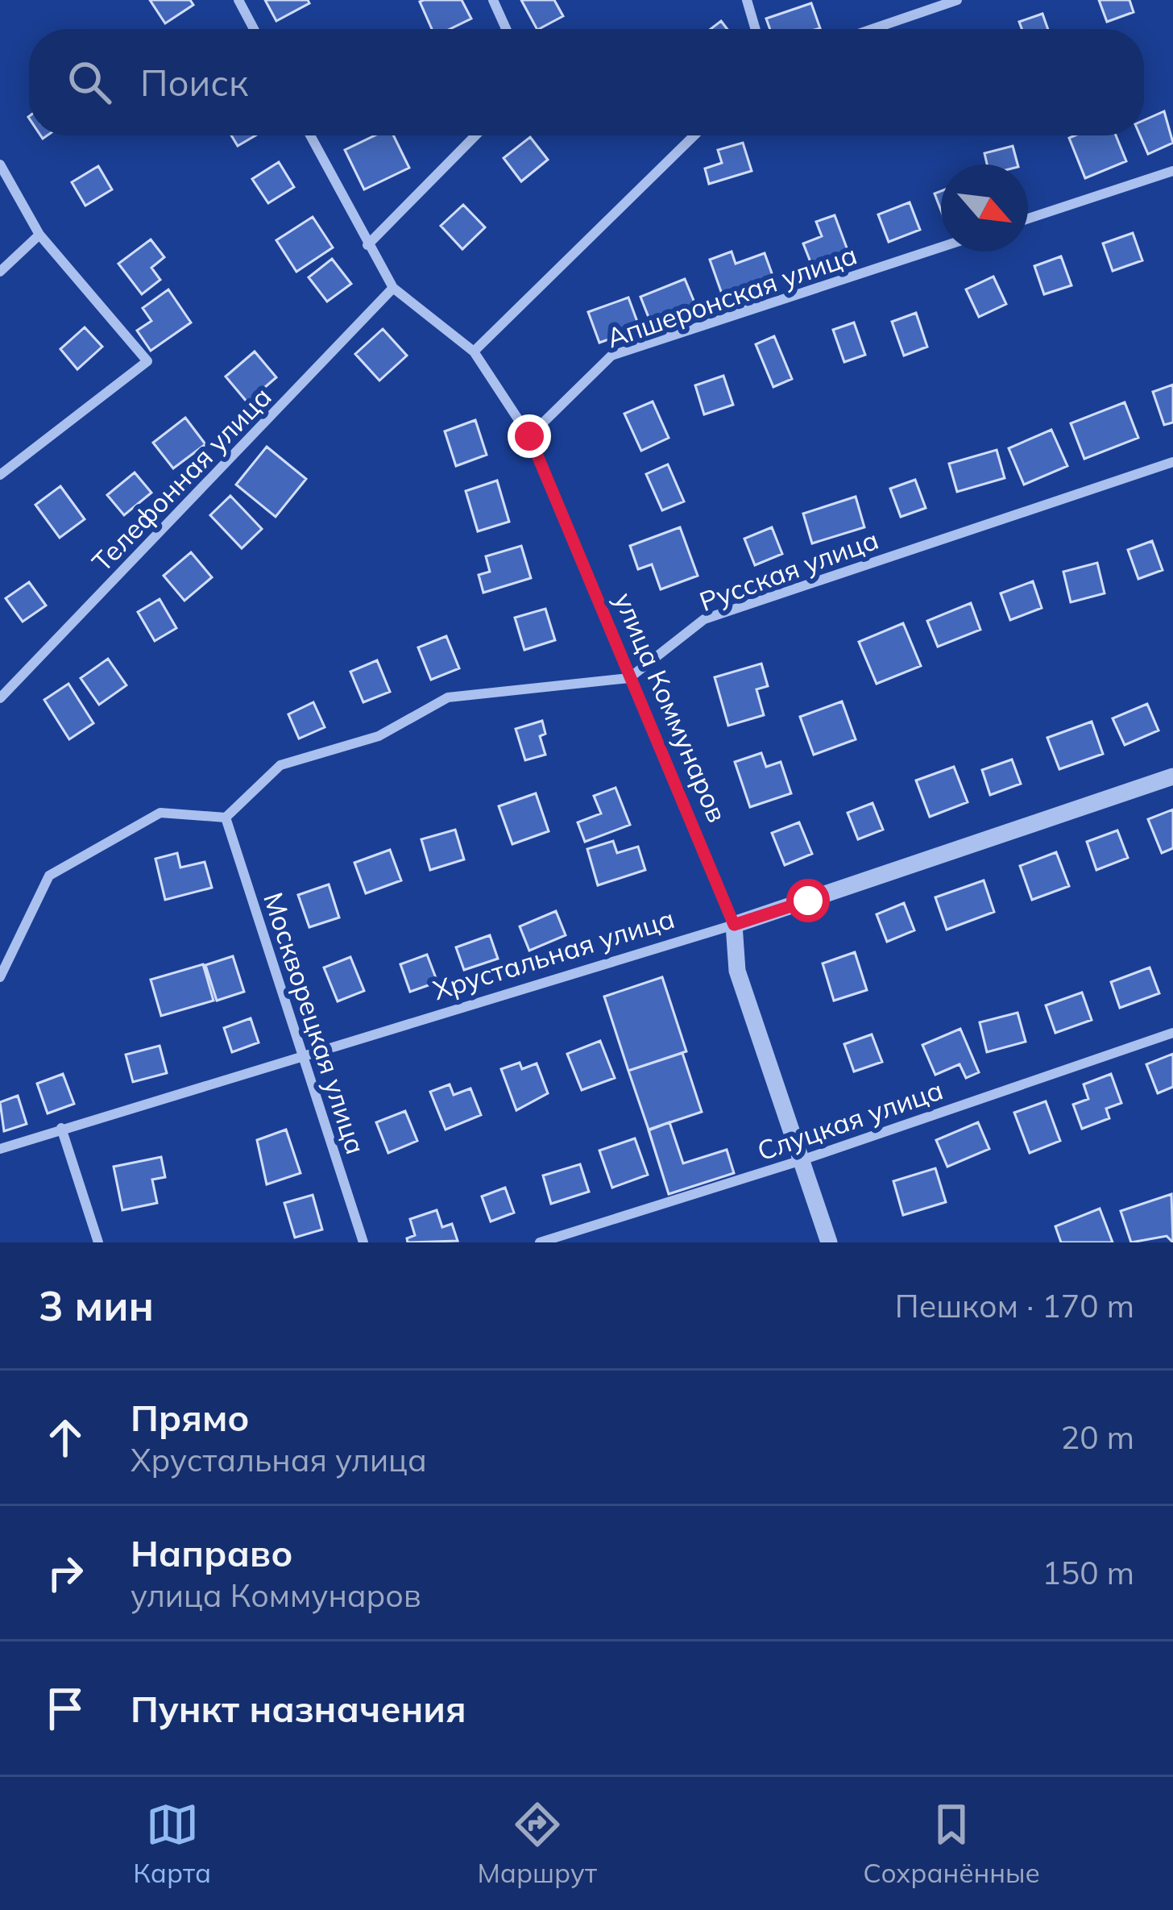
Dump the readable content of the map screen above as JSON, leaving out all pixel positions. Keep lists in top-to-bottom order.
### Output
{
  "streets": {
    "street": [
      "Апшеронская улица",
      "Телефонная улица",
      "Русская улица",
      "улица Коммунаров",
      "Хрустальная улица",
      "Москворецкая улица",
      "Слуцкая улица"
    ]
  },
  "crossings": [
    ["Апшеронская улица", "улица Коммунаров"],
    ["Телефонная улица", "улица Коммунаров"],
    ["Русская улица", "улица Коммунаров"],
    ["улица Коммунаров", "Хрустальная улица"],
    ["улица Коммунаров", "Слуцкая улица"],
    ["Хрустальная улица", "Москворецкая улица"]
  ],
  "north": "bottom right",
  "page": {
    "search": "Поиск",
    "heading": ["3 мин", "Пешком · 170 m"],
    "list": [
      ["Прямо", "Хрустальная улица", "20 m"],
      ["Направо", "улица Коммунаров", "150 m"],
      "Пункт назначения"
    ],
    "nav": ["Карта", "Маршрут", "Сохранённые"]
  }
}
